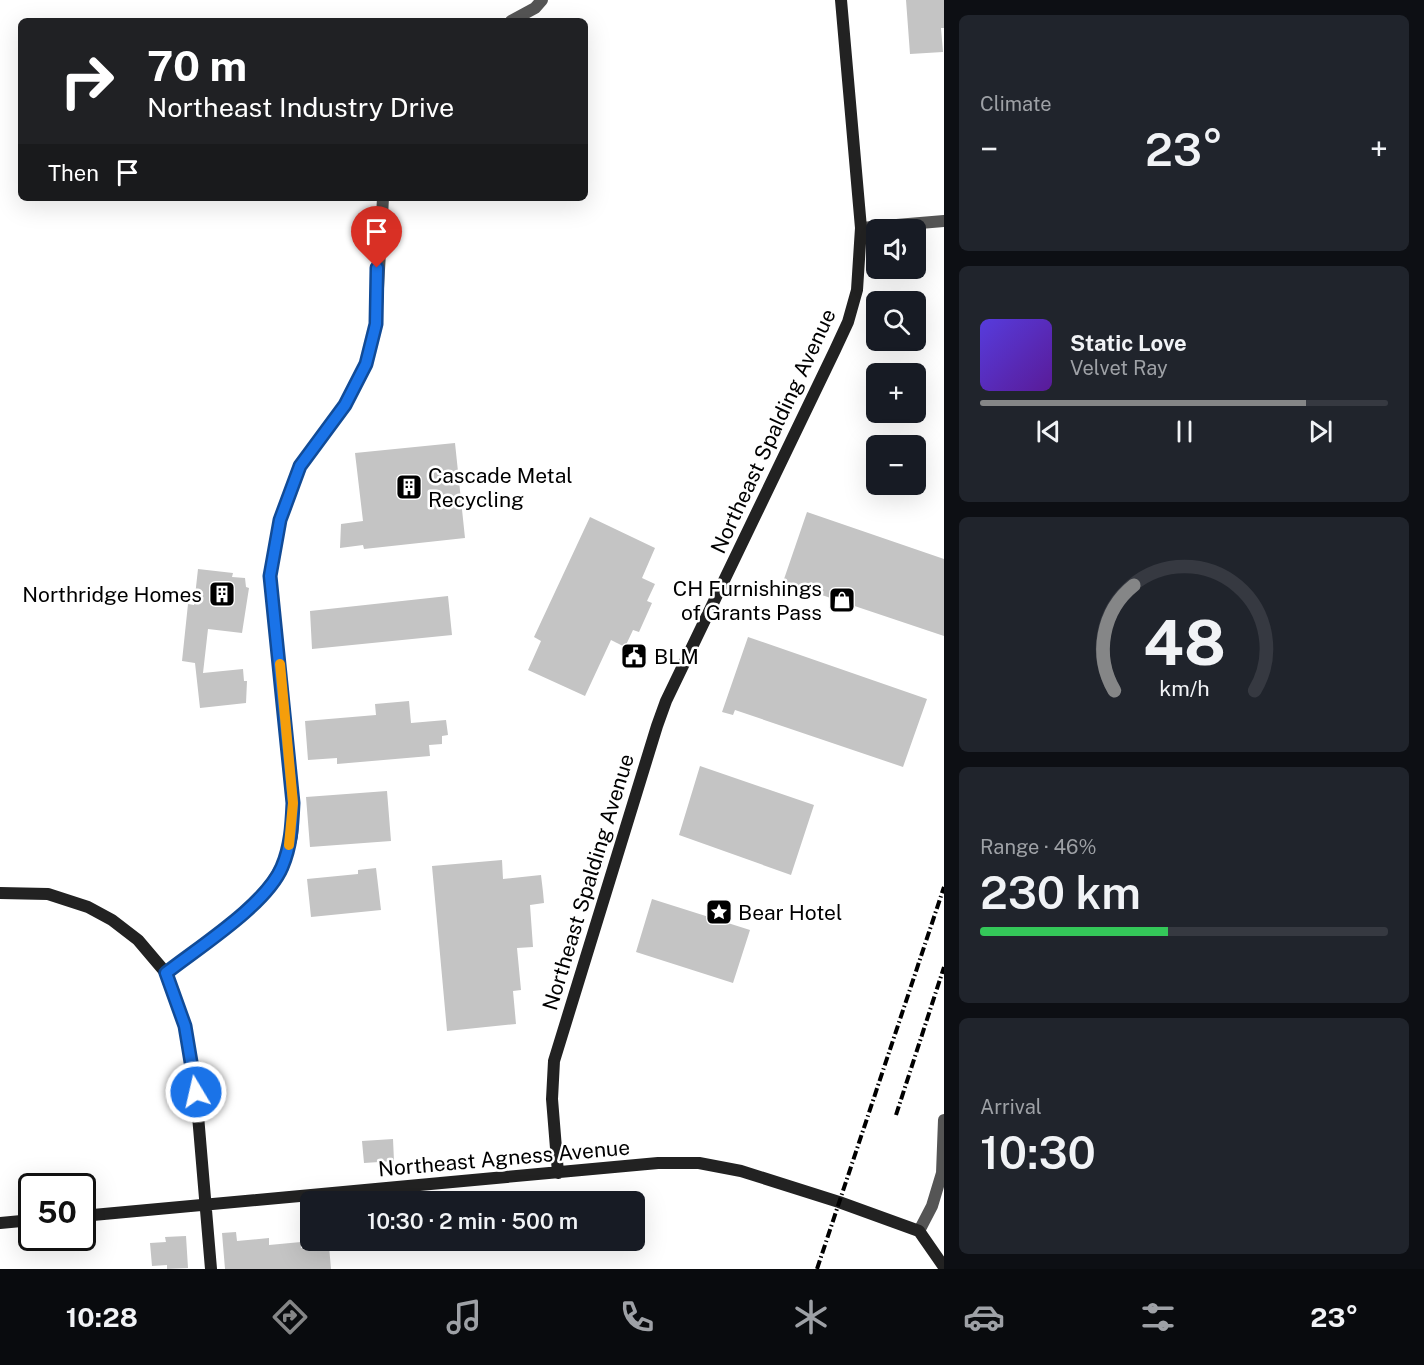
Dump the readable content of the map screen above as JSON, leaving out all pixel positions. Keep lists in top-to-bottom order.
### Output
{
  "streets": {
    "street": ["Northeast Spalding Avenue", "Northeast Agness Avenue"]
  },
  "crossings": [
    ["Northeast Spalding Avenue", "Northeast Agness Avenue"]
  ],
  "places": {
    "building": ["Cascade Metal Recycling", "Northridge Homes"],
    "shop": ["CH Furnishings of Grants Pass"],
    "public building": ["BLM"],
    "place": ["Bear Hotel"]
  },
  "page": {
    "tile": [
      "Climate",
      ["Range · 46%", "230 km"],
      ["Arrival", "10:30"]
    ],
    "turn": ["70 m", "Northeast Industry Drive"],
    "heat": ["−", "23°", "+"],
    "then": "Then",
    "map_buttons": ["+", "−"],
    "song": ["Static Love", "Velvet Ray"],
    "limit": "50",
    "trip": "10:30 · 2 min · 500 m",
    "tabs": ["10:28", "23°"],
    "gauge": ["48", "km/h"]
  }
}
